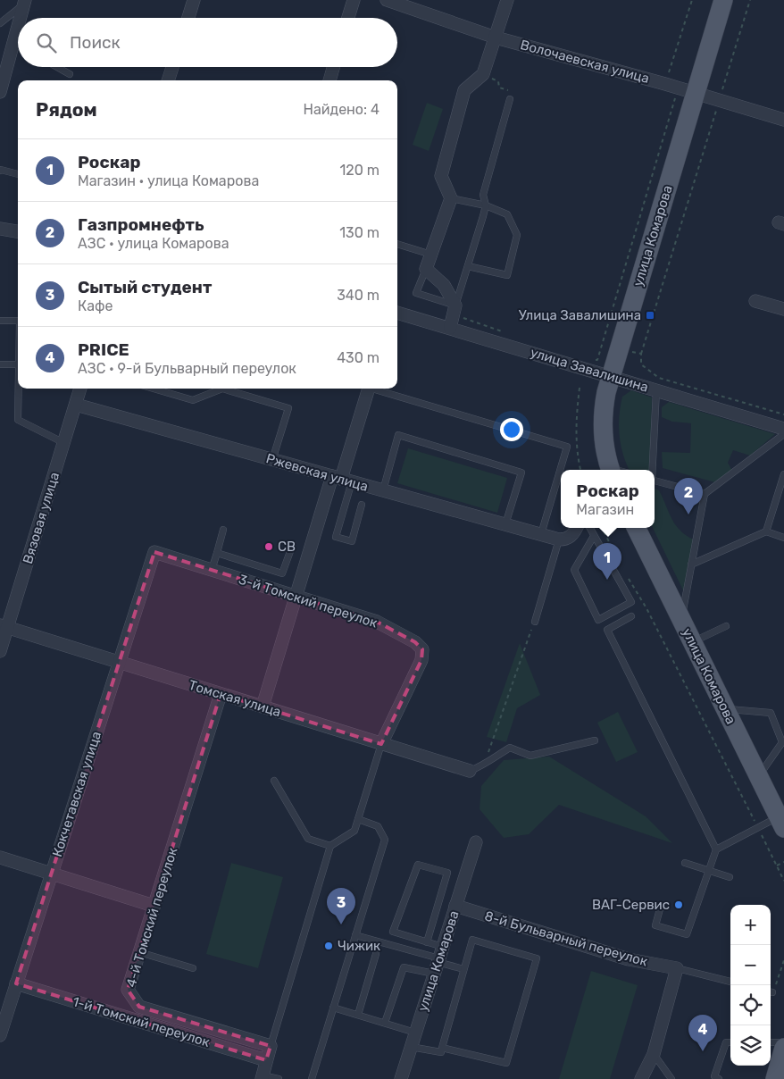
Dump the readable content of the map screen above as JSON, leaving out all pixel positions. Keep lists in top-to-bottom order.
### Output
{
  "streets": {
    "main road": ["улица Комарова"],
    "street": [
      "Волочаевская улица",
      "улица Завалишина",
      "Ржевская улица",
      "Вязовая улица",
      "3-й Томский переулок",
      "Томская улица",
      "Кокчетавская улица",
      "4-й Томский переулок",
      "8-й Бульварный переулок",
      "1-й Томский переулок"
    ]
  },
  "crossings": [
    ["Волочаевская улица", "улица Комарова"],
    ["улица Комарова", "улица Завалишина"],
    ["улица Комарова", "8-й Бульварный переулок"],
    ["Ржевская улица", "Вязовая улица"],
    ["Вязовая улица", "Томская улица"],
    ["3-й Томский переулок", "Томская улица"],
    ["3-й Томский переулок", "Кокчетавская улица"],
    ["Томская улица", "Кокчетавская улица"],
    ["Томская улица", "4-й Томский переулок"],
    ["Кокчетавская улица", "1-й Томский переулок"]
  ],
  "places": {
    "transit": ["Улица Завалишина"],
    "other": ["СВ", "ВАГ-Сервис", "Чижик"]
  },
  "page": {
    "search": "Поиск",
    "heading": ["Рядом", "Найдено: 4"],
    "list": [
      {
        "mark": "1",
        "name": "Роскар",
        "note": "Магазин · улица Комарова",
        "value": "120 m"
      },
      {
        "mark": "2",
        "name": "Газпромнефть",
        "note": "АЗС · улица Комарова",
        "value": "130 m"
      },
      {
        "mark": "3",
        "name": "Сытый студент",
        "note": "Кафе",
        "value": "340 m"
      },
      {
        "mark": "4",
        "name": "PRICE",
        "note": "АЗС · 9-й Бульварный переулок",
        "value": "430 m"
      }
    ],
    "popup": ["Роскар", "Магазин"],
    "pins": [
      "2",
      "1",
      "3",
      "4"
    ],
    "map_buttons": ["+", "−"]
  }
}
